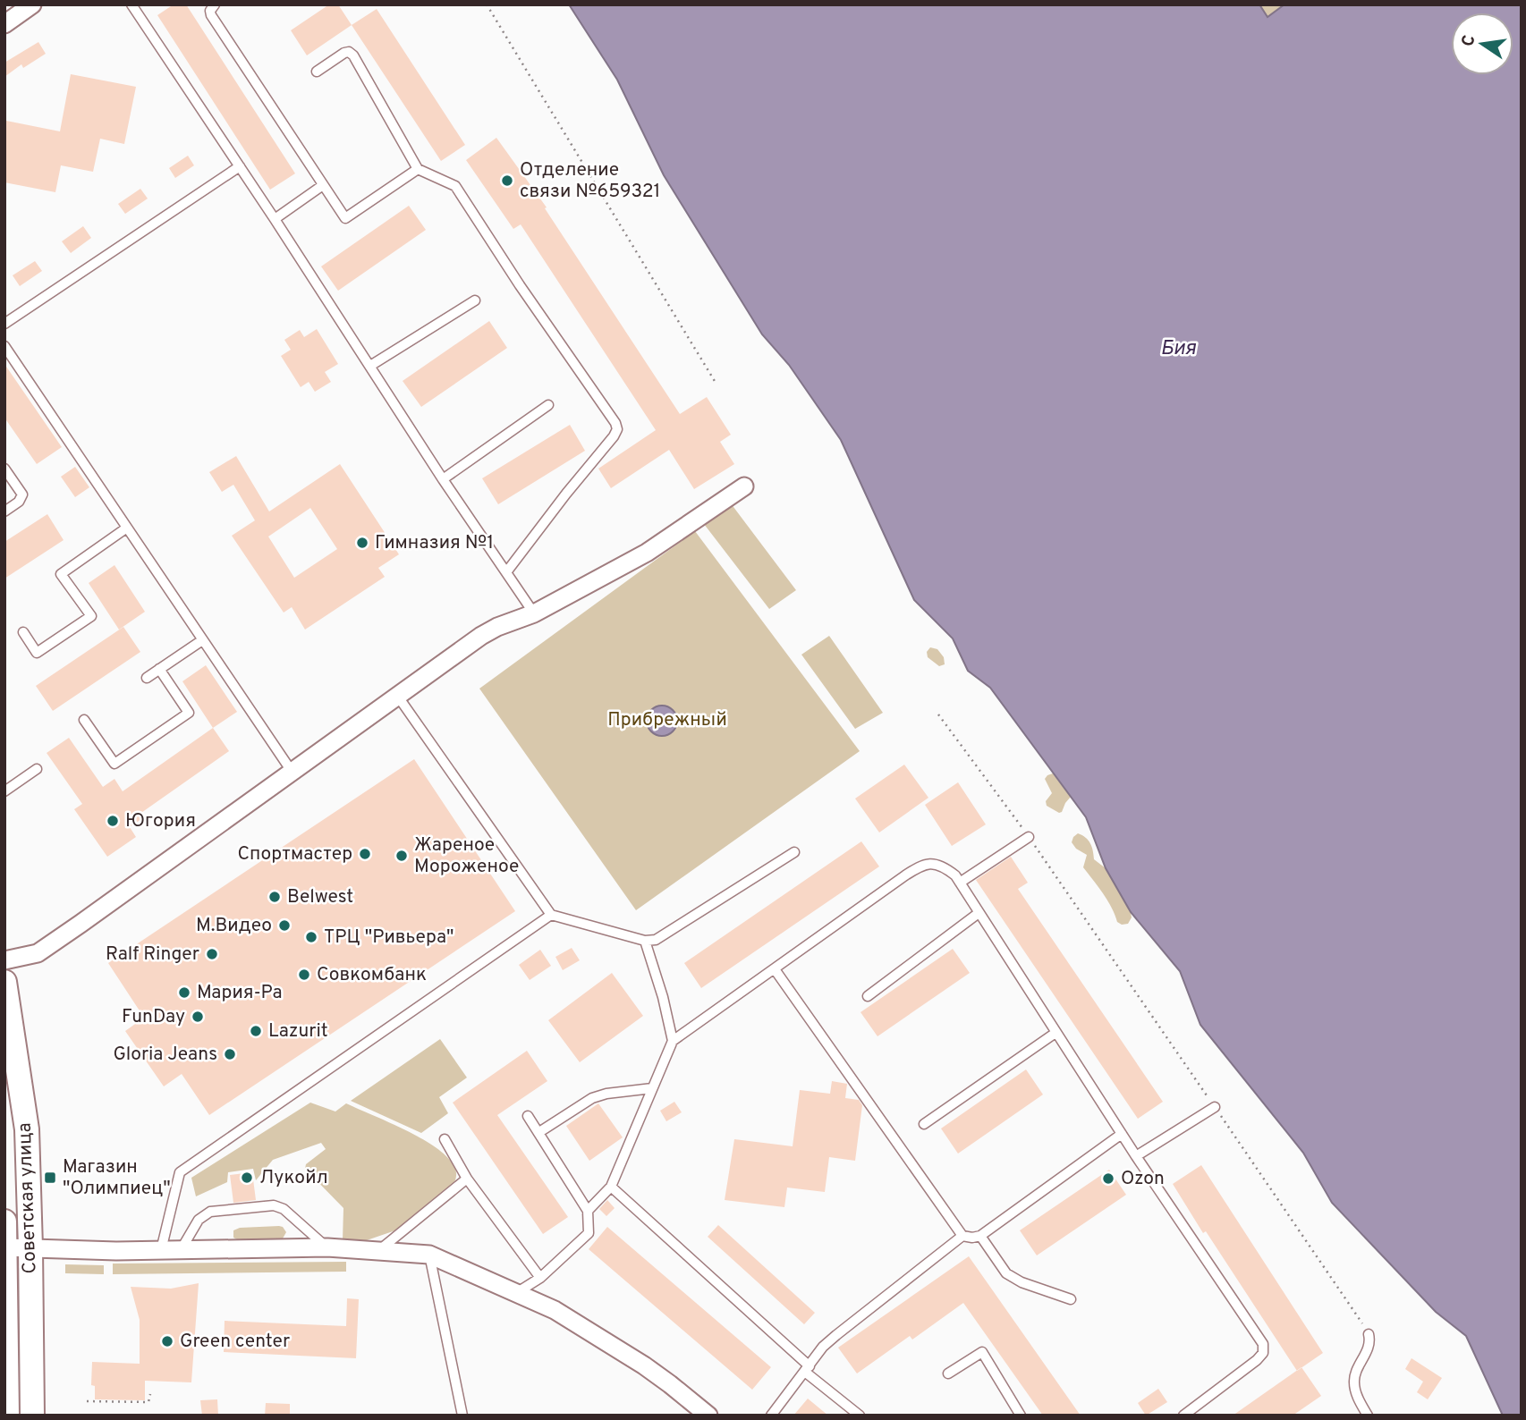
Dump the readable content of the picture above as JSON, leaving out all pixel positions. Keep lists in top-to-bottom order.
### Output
{
  "streets": {
    "main road": ["Советская улица"]
  },
  "water": ["Бия"],
  "parks": ["Прибрежный"],
  "places": {
    "other": [
      "Отделение связи №659321",
      "Гимназия №1",
      "Югория",
      "Спортмастер",
      "Жареное Мороженое",
      "Belwest",
      "М.Видео",
      "ТРЦ \"Ривьера\"",
      "Ralf Ringer",
      "Совкомбанк",
      "Мария-Ра",
      "FunDay",
      "Lazurit",
      "Gloria Jeans",
      "Лукойл",
      "Ozon",
      "Green center"
    ],
    "transit": ["Магазин \"Олимпиец\""]
  },
  "north": "left"
}
